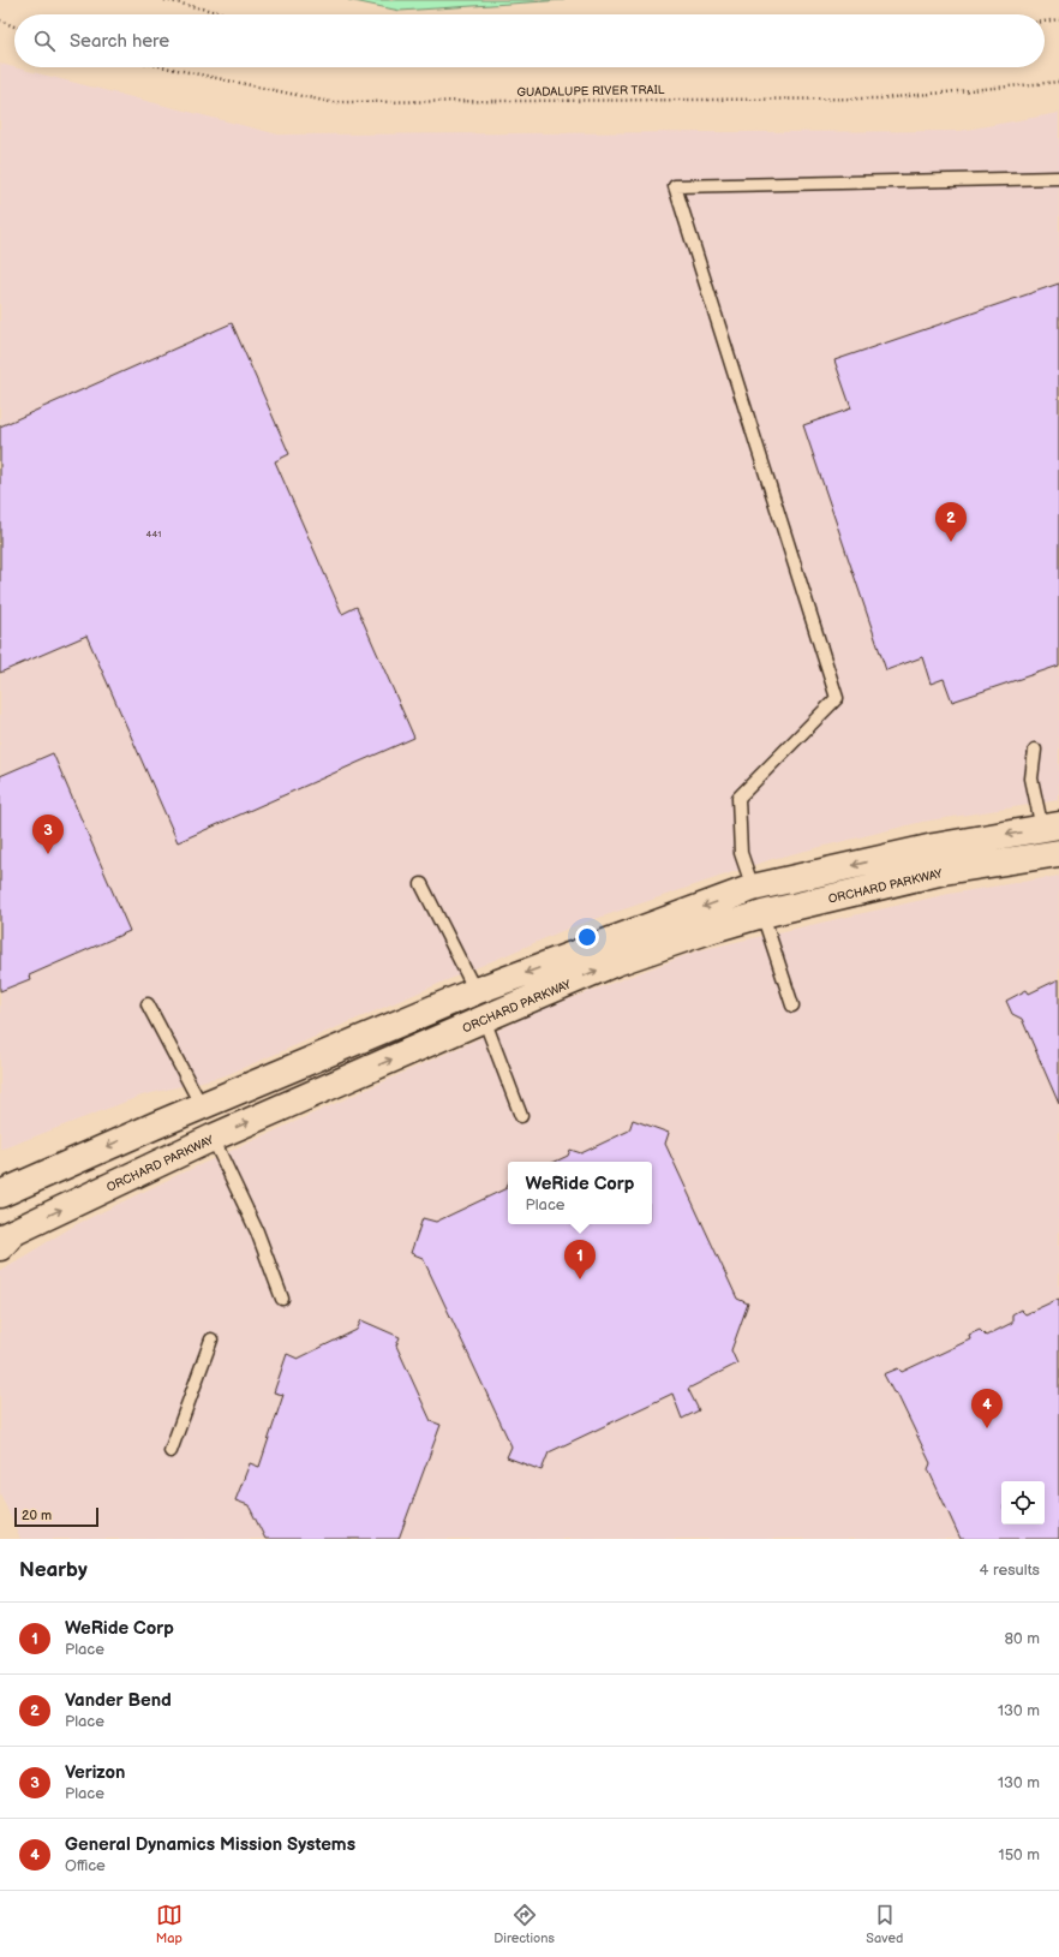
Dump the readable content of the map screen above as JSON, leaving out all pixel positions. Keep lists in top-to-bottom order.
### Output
{
  "streets": {
    "main road": ["ORCHARD PARKWAY"],
    "path": ["GUADALUPE RIVER TRAIL"]
  },
  "house_numbers": ["441"],
  "scale_bar": "20 m",
  "page": {
    "search": "Search here",
    "pins": [
      "2",
      "3",
      "1",
      "4"
    ],
    "popup": ["WeRide Corp", "Place"],
    "scale": "20 m",
    "heading": ["Nearby", "4 results"],
    "list": [
      {
        "mark": "1",
        "name": "WeRide Corp",
        "note": "Place",
        "value": "80 m"
      },
      {
        "mark": "2",
        "name": "Vander Bend",
        "note": "Place",
        "value": "130 m"
      },
      {
        "mark": "3",
        "name": "Verizon",
        "note": "Place",
        "value": "130 m"
      },
      {
        "mark": "4",
        "name": "General Dynamics Mission Systems",
        "note": "Office",
        "value": "150 m"
      }
    ],
    "nav": ["Map", "Directions", "Saved"]
  }
}
